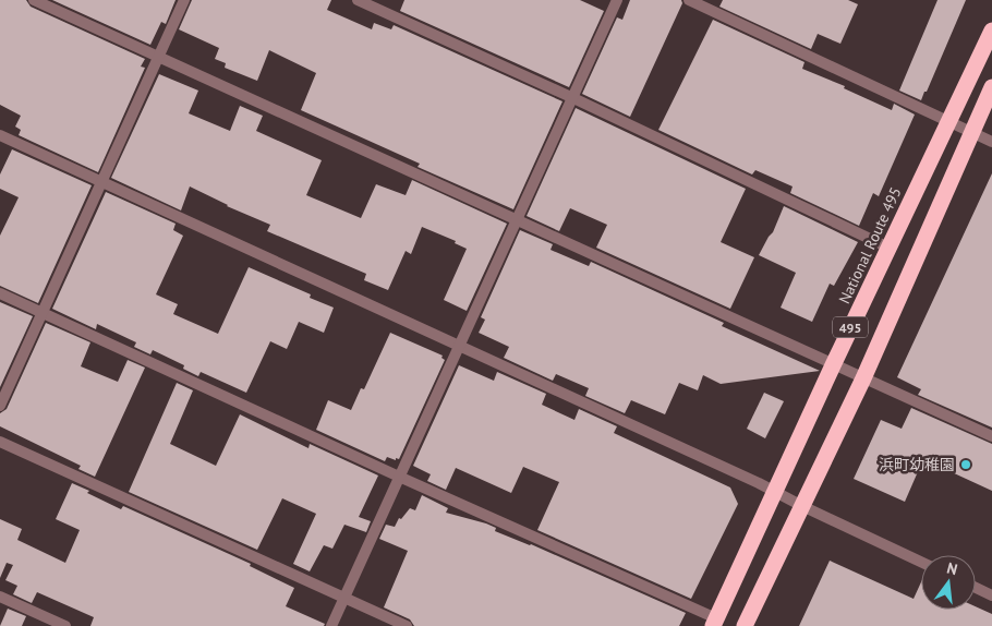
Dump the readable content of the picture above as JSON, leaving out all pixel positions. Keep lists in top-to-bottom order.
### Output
{
  "streets": {
    "highway": ["National Route 495", "495"]
  },
  "places": ["浜町幼稚園"],
  "north": "top"
}
